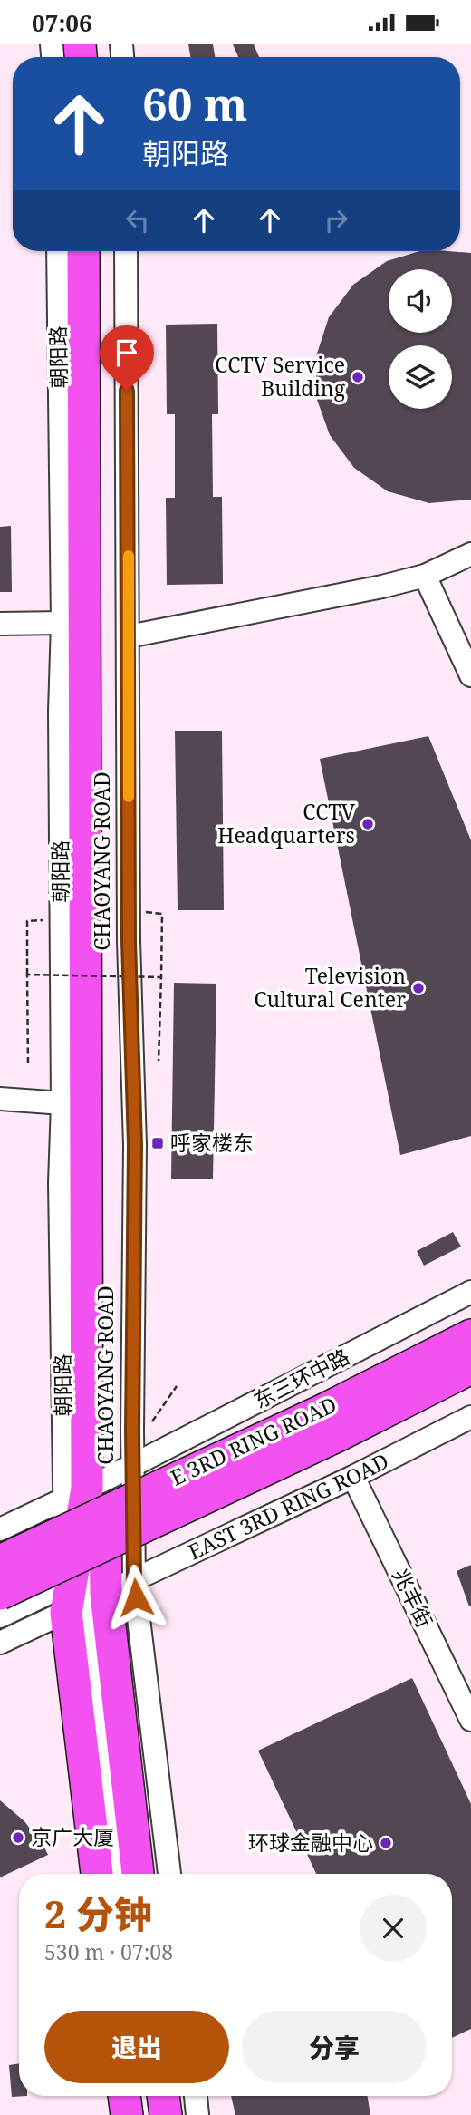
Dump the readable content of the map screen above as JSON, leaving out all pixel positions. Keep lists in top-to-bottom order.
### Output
{
  "streets": {
    "highway": ["朝阳路", "CHAOYANG ROAD", "E 3RD RING ROAD"],
    "street": ["东三环中路", "EAST 3RD RING ROAD", "兆丰街"]
  },
  "crossings": [
    ["朝阳路", "CHAOYANG ROAD"],
    ["朝阳路", "东三环中路"],
    ["CHAOYANG ROAD", "东三环中路"],
    ["EAST 3RD RING ROAD", "兆丰街"]
  ],
  "places": {
    "other": [
      "CCTV Service Building",
      "CCTV Headquarters",
      "Television Cultural Center",
      "京广大厦",
      "环球金融中心"
    ],
    "transit": ["呼家楼东"]
  },
  "page": {
    "status": "07:06",
    "turn": ["60 m", "朝阳路"],
    "heading": ["2 分钟", "530 m · 07:08"],
    "buttons": ["退出", "分享"]
  }
}
